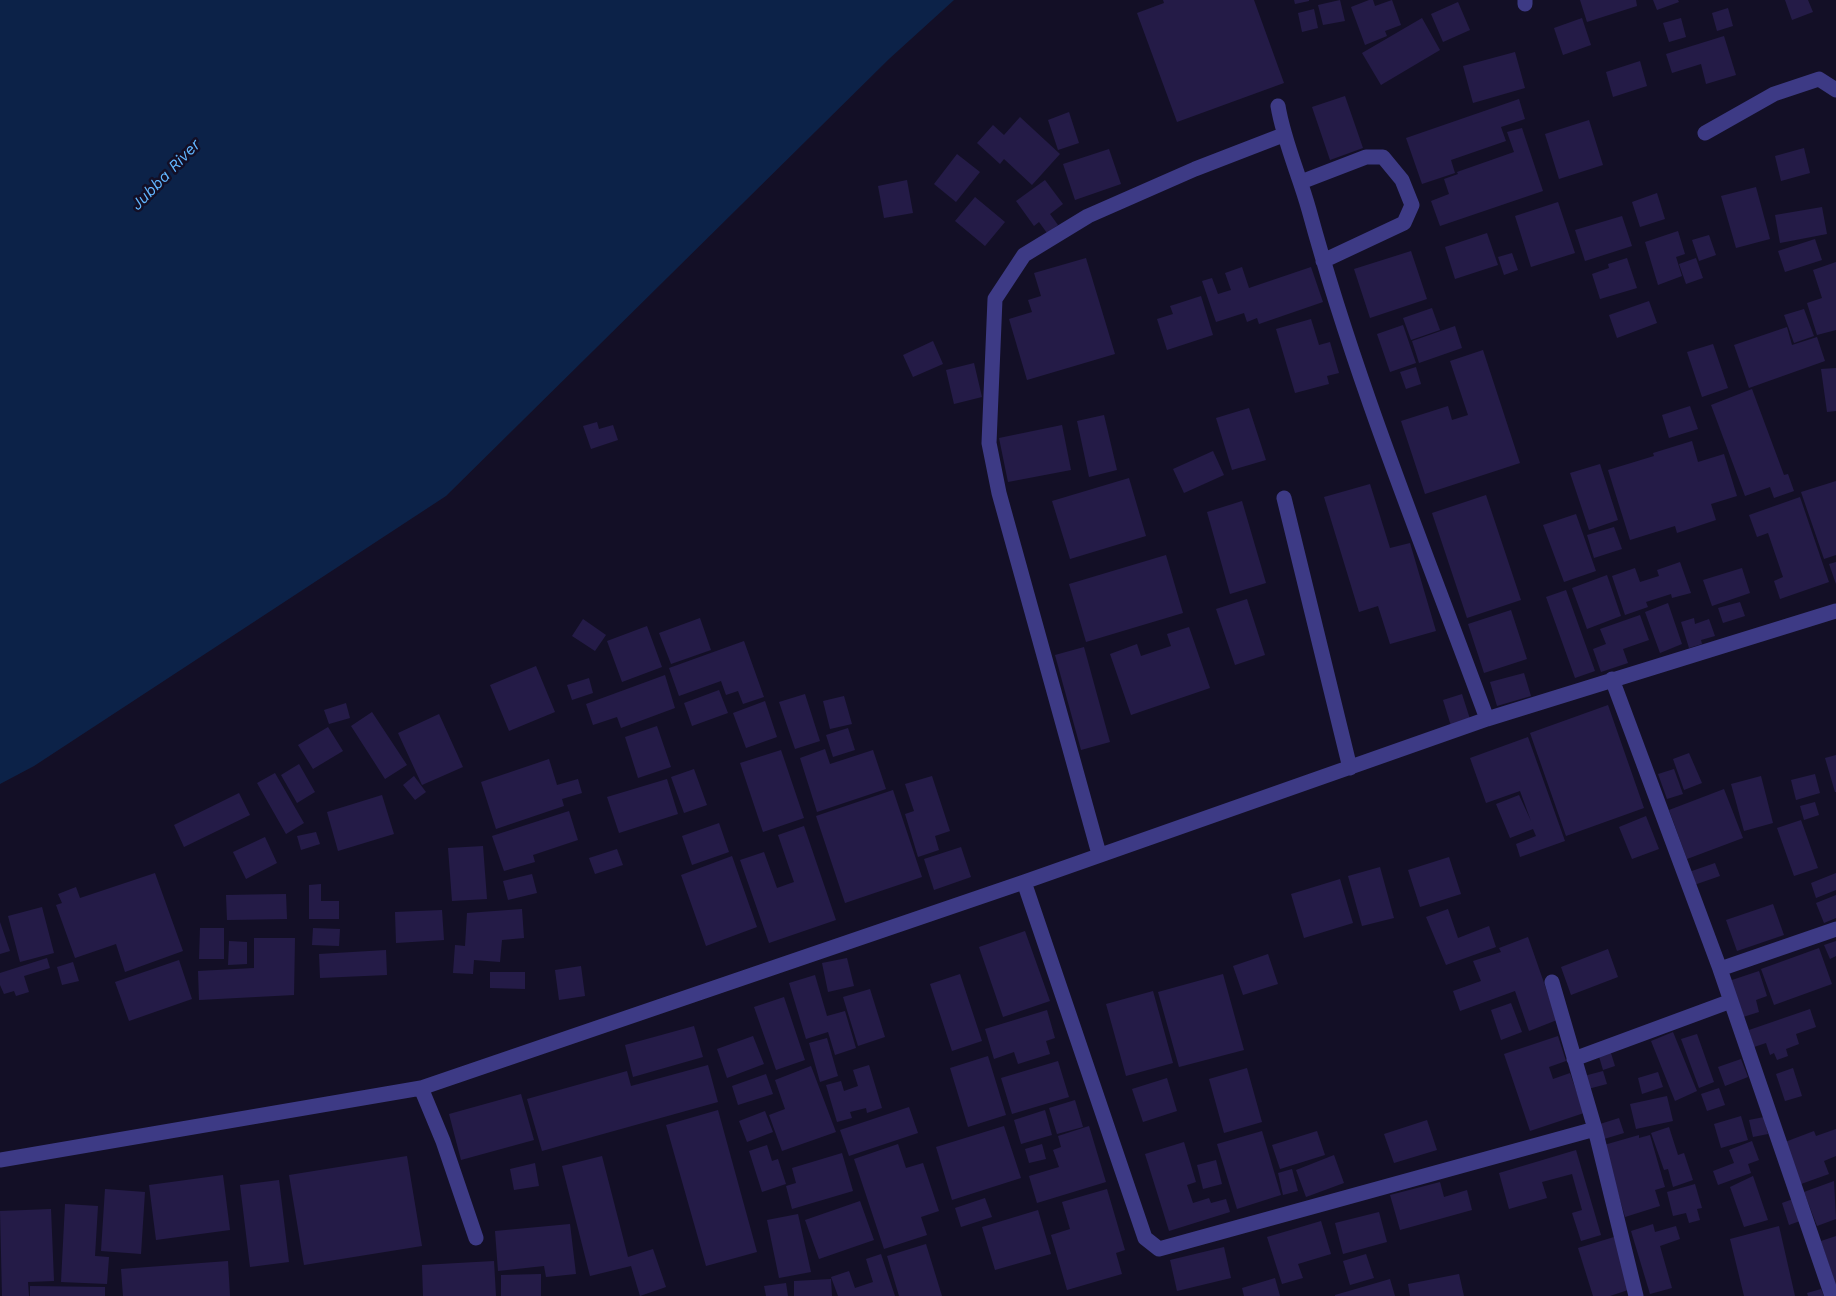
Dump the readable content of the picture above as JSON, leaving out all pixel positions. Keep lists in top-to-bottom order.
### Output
{
  "water": ["Jubba River"]
}
